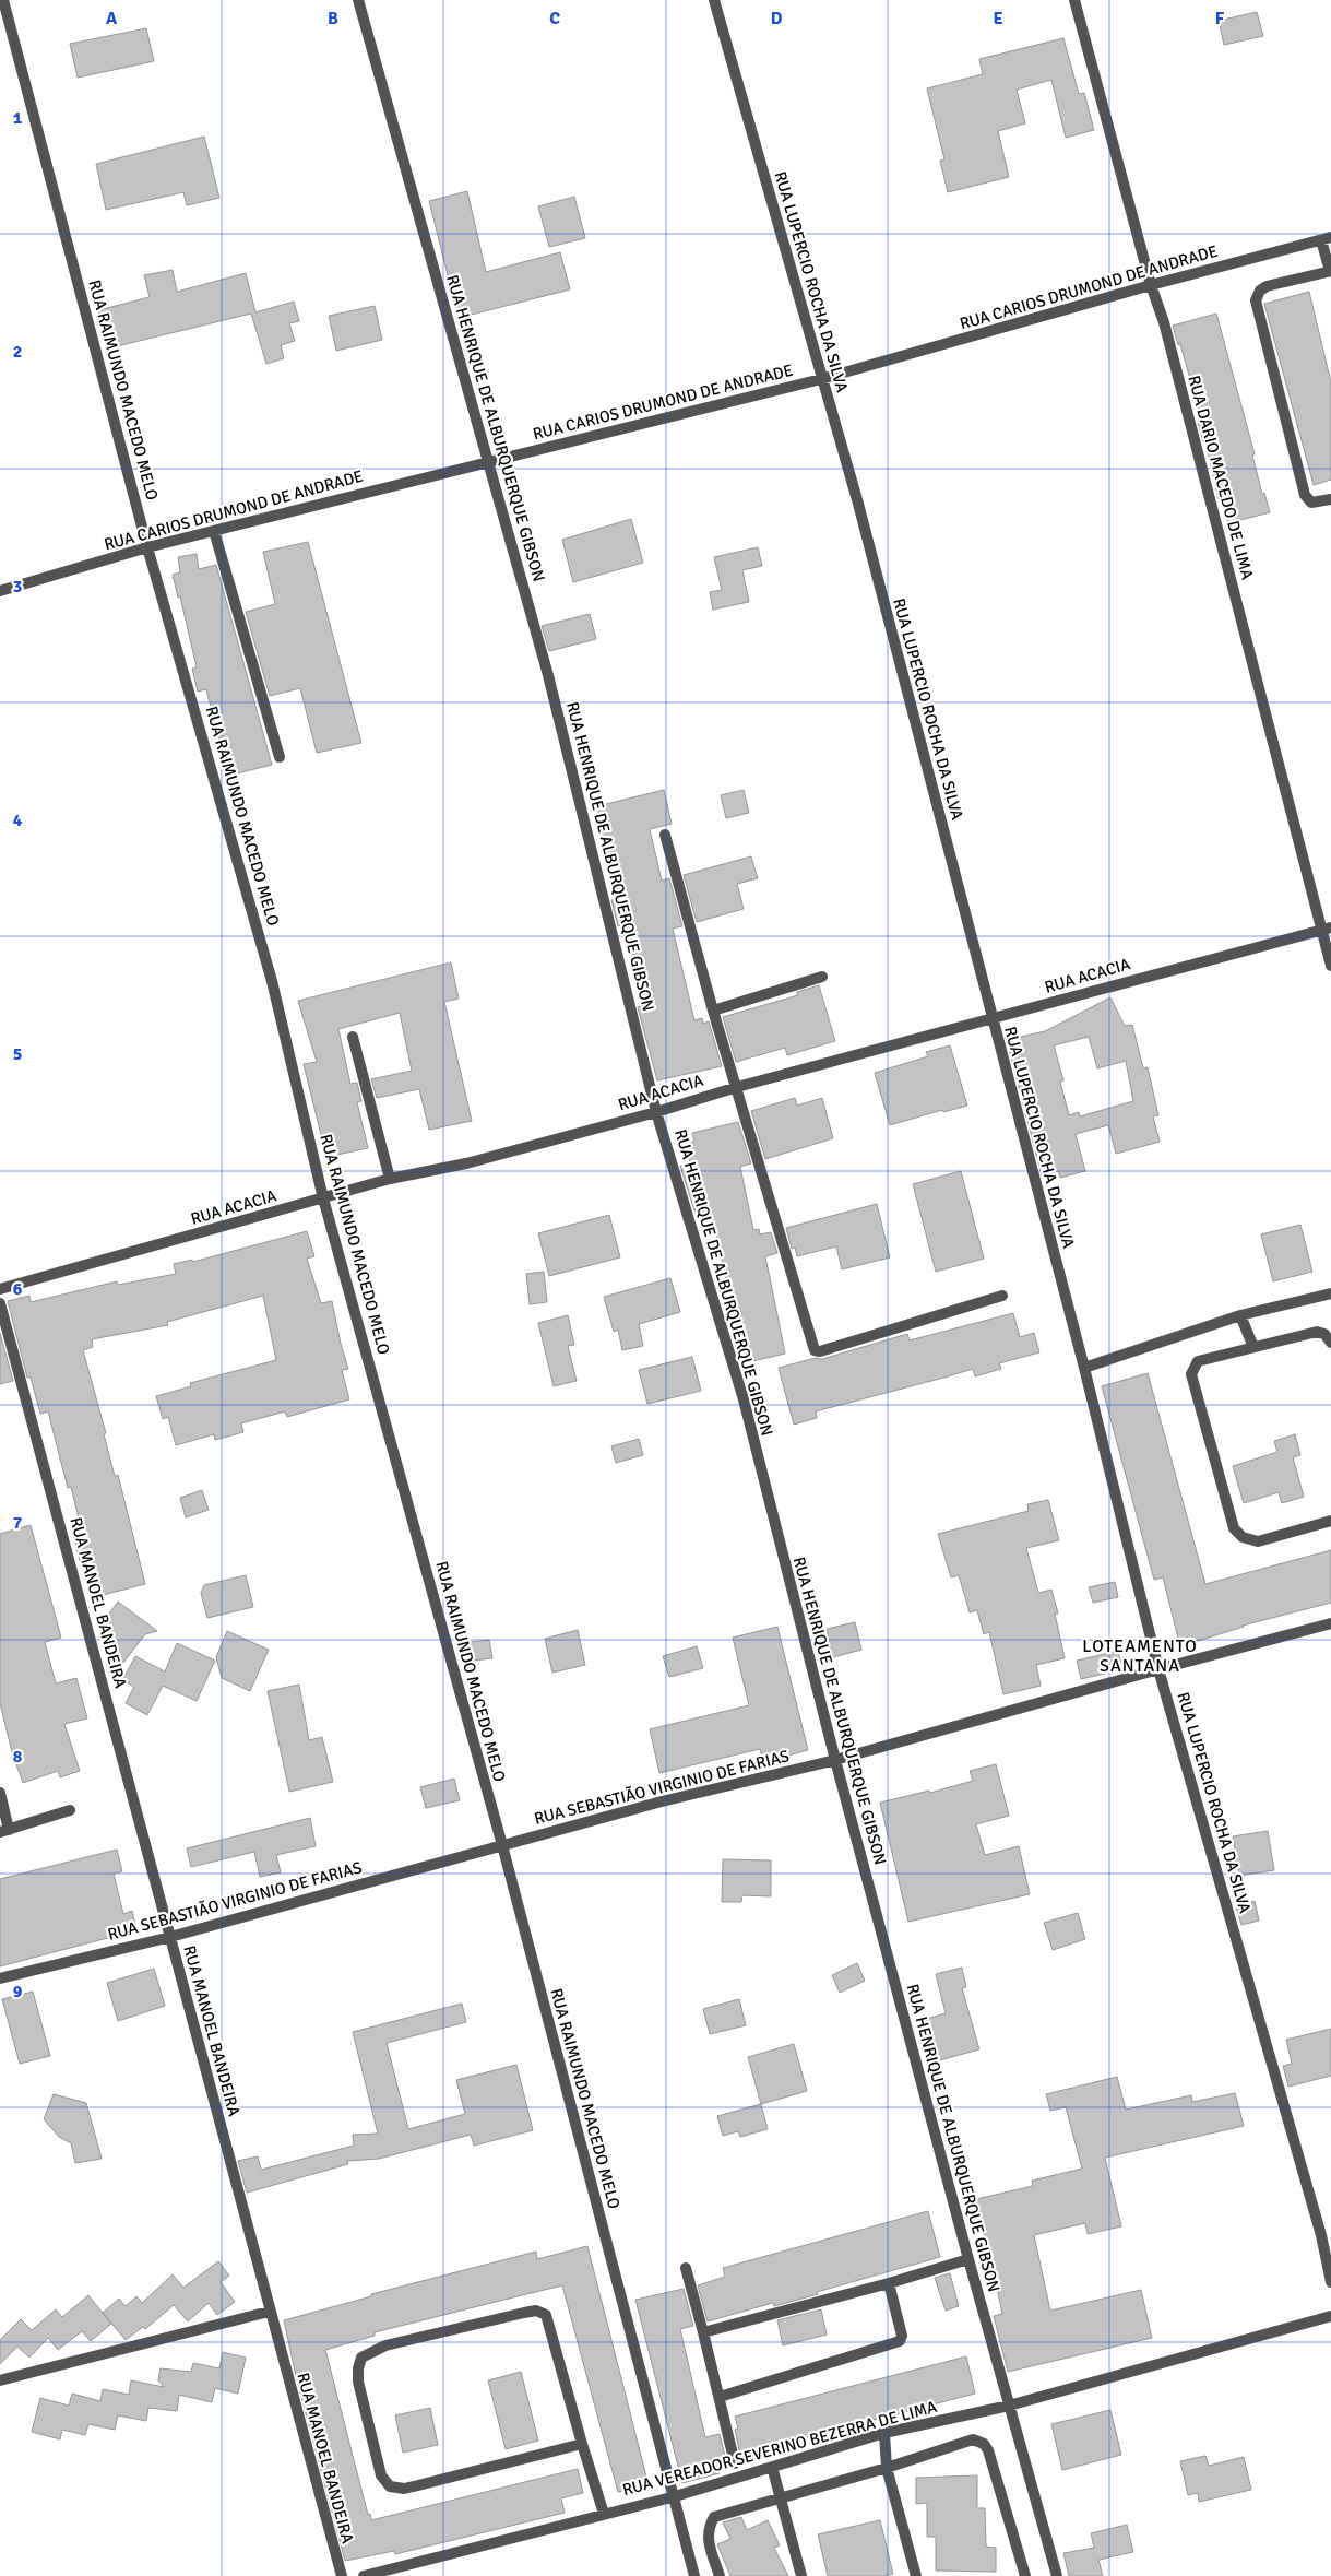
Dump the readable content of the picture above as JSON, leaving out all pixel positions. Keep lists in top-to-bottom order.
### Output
{
  "streets": {
    "street": [
      "RUA LUPERCIO ROCHA DA SILVA",
      "RUA CARIOS DRUMOND DE ANDRADE",
      "RUA RAIMUNDO MACEDO MELO",
      "RUA HENRIQUE DE ALBURQUERQUE GIBSON",
      "RUA DARIO MACEDO DE LIMA",
      "RUA ACACIA",
      "RUA MANOEL BANDEIRA",
      "RUA SEBASTIÃO VIRGINIO DE FARIAS",
      "RUA VEREADOR SEVERINO BEZERRA DE LIMA"
    ]
  },
  "crossings": [
    ["RUA LUPERCIO ROCHA DA SILVA", "RUA CARIOS DRUMOND DE ANDRADE"],
    ["RUA LUPERCIO ROCHA DA SILVA", "RUA ACACIA"],
    ["RUA LUPERCIO ROCHA DA SILVA", "RUA SEBASTIÃO VIRGINIO DE FARIAS"],
    ["RUA CARIOS DRUMOND DE ANDRADE", "RUA RAIMUNDO MACEDO MELO"],
    ["RUA CARIOS DRUMOND DE ANDRADE", "RUA HENRIQUE DE ALBURQUERQUE GIBSON"],
    ["RUA CARIOS DRUMOND DE ANDRADE", "RUA DARIO MACEDO DE LIMA"],
    ["RUA RAIMUNDO MACEDO MELO", "RUA ACACIA"],
    ["RUA RAIMUNDO MACEDO MELO", "RUA SEBASTIÃO VIRGINIO DE FARIAS"],
    ["RUA RAIMUNDO MACEDO MELO", "RUA VEREADOR SEVERINO BEZERRA DE LIMA"],
    ["RUA HENRIQUE DE ALBURQUERQUE GIBSON", "RUA ACACIA"],
    ["RUA HENRIQUE DE ALBURQUERQUE GIBSON", "RUA SEBASTIÃO VIRGINIO DE FARIAS"],
    ["RUA HENRIQUE DE ALBURQUERQUE GIBSON", "RUA VEREADOR SEVERINO BEZERRA DE LIMA"],
    ["RUA DARIO MACEDO DE LIMA", "RUA ACACIA"],
    ["RUA MANOEL BANDEIRA", "RUA SEBASTIÃO VIRGINIO DE FARIAS"]
  ],
  "districts": ["LOTEAMENTO SANTANA"],
  "grid": {
    "columns": [
      "A",
      "B",
      "C",
      "D",
      "E",
      "F"
    ],
    "rows": [
      "1",
      "2",
      "3",
      "4",
      "5",
      "6",
      "7",
      "8",
      "9"
    ]
  }
}
